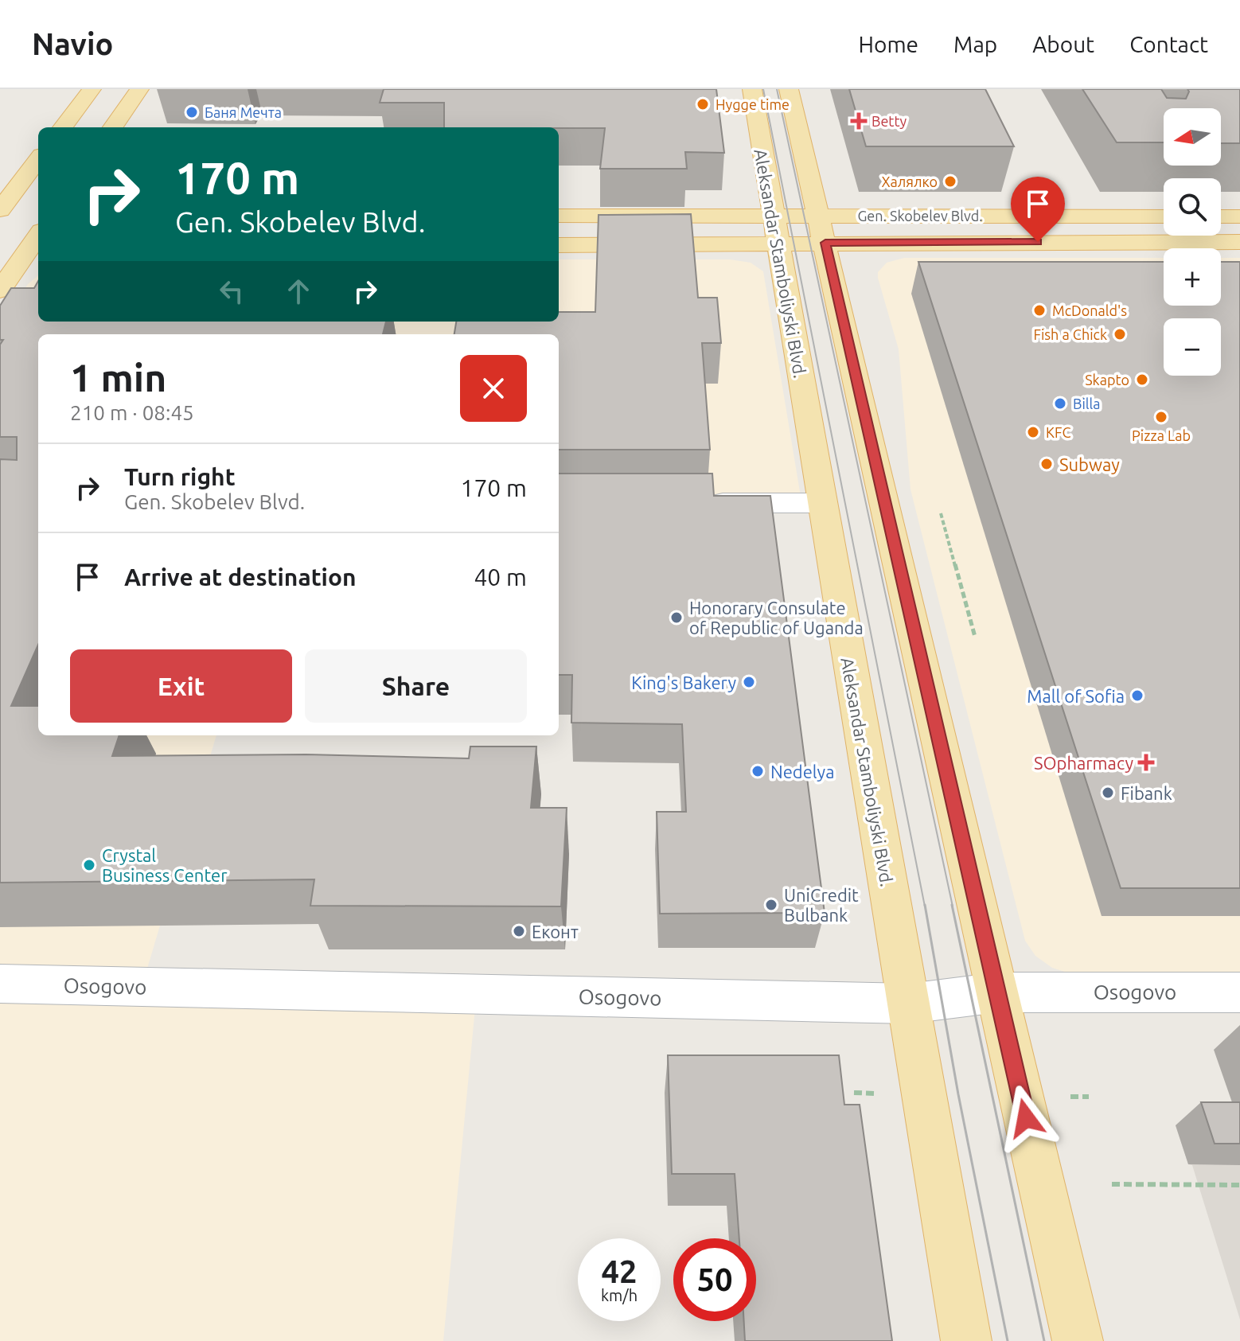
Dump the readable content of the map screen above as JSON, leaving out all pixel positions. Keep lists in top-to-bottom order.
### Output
{
  "streets": {
    "main road": ["Gen. Skobelev Blvd.", "Aleksandar Stamboliyski Blvd."],
    "street": ["Osogovo"]
  },
  "crossings": [
    ["Gen. Skobelev Blvd.", "Aleksandar Stamboliyski Blvd."],
    ["Aleksandar Stamboliyski Blvd.", "Osogovo"]
  ],
  "places": {
    "other": [
      "Hygge time",
      "Баня Мечта",
      "Халялко",
      "McDonald's",
      "Fish a Chick",
      "Skapto",
      "Billa",
      "Pizza Lab",
      "KFC",
      "Subway",
      "Honorary Consulate of Republic of Uganda",
      "King's Bakery",
      "Mall of Sofia",
      "Nedelya",
      "Fibank",
      "Crystal Business Center",
      "UniCredit Bulbank",
      "Еконт"
    ],
    "health": ["Betty", "SOpharmacy"]
  },
  "north": "left",
  "page": {
    "header": "Navio",
    "nav": [
      "Home",
      "Map",
      "About",
      "Contact"
    ],
    "map_buttons": ["+", "−"],
    "turn": ["170 m", "Gen. Skobelev Blvd."],
    "heading": ["1 min", "210 m · 08:45"],
    "list": [
      {
        "name": "Turn right",
        "note": "Gen. Skobelev Blvd.",
        "value": "170 m"
      },
      {
        "name": "Arrive at destination",
        "value": "40 m"
      }
    ],
    "buttons": ["Exit", "Share"],
    "speed": "42 km/h",
    "limit": "50"
  }
}
